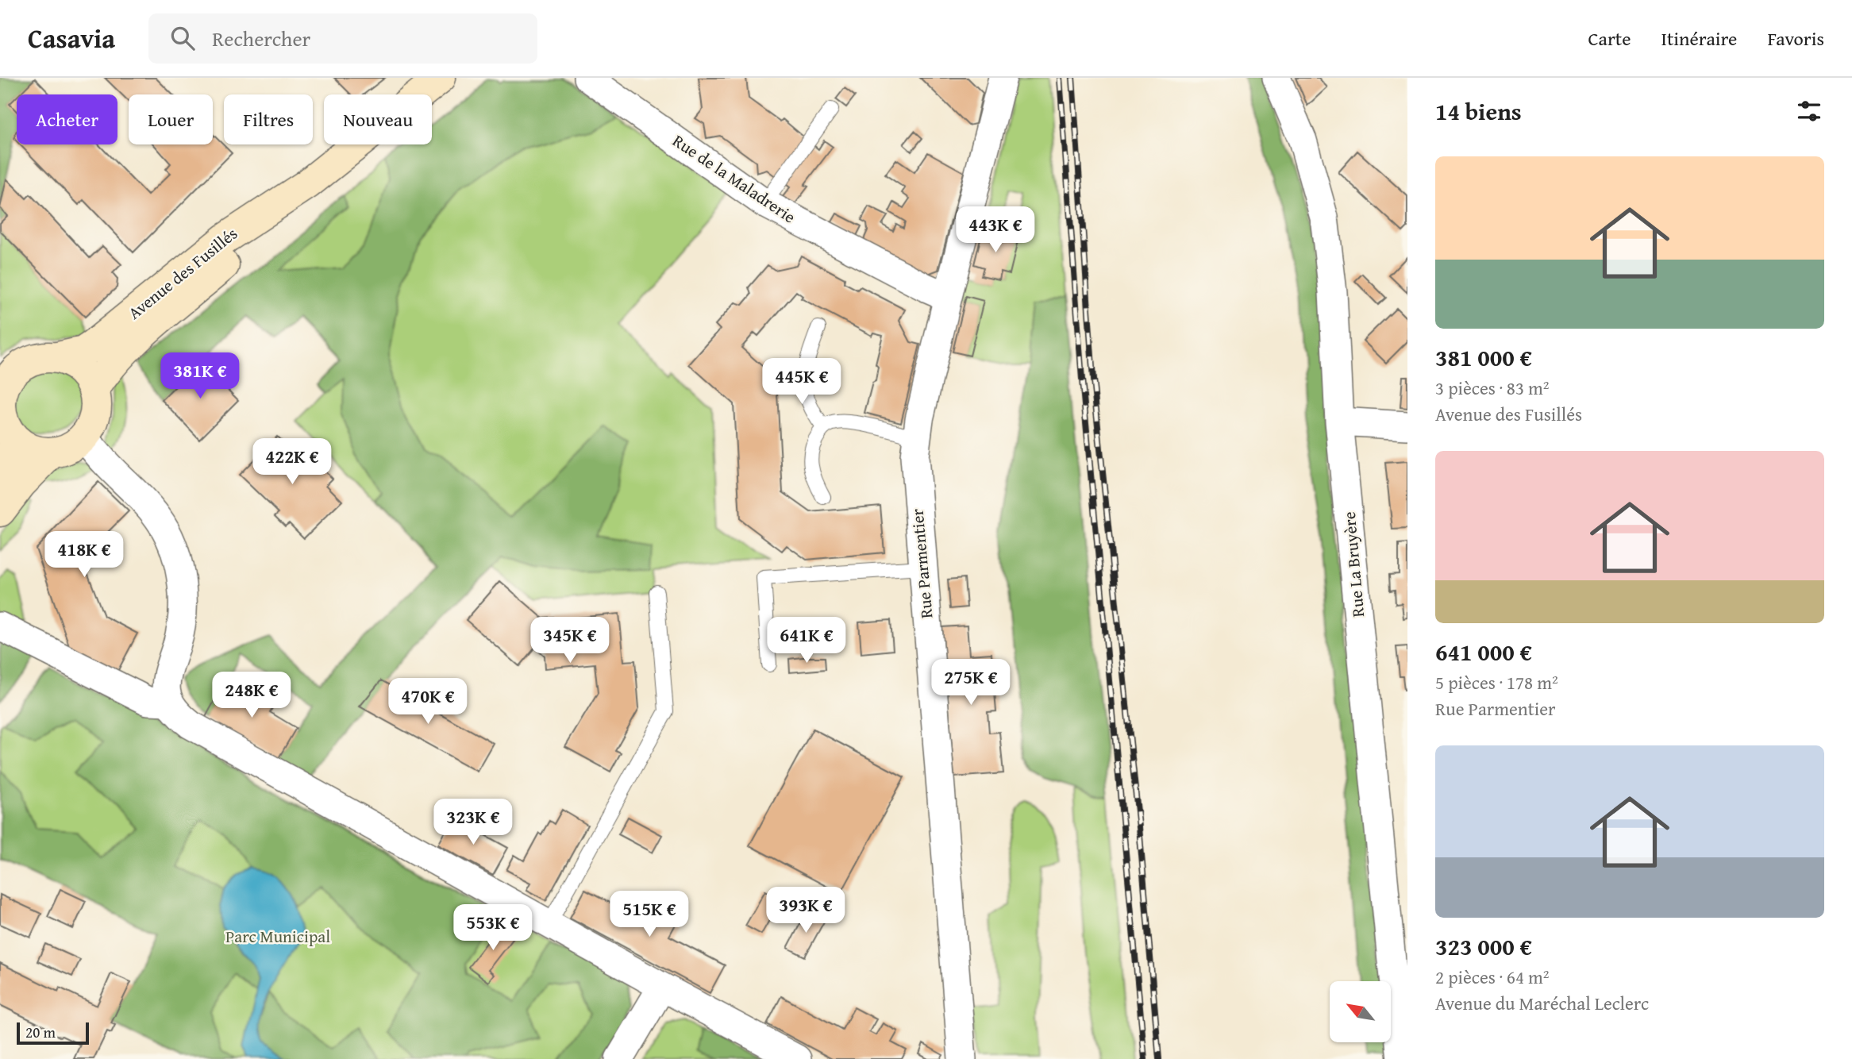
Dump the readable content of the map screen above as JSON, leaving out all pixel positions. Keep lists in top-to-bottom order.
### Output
{
  "streets": {
    "main road": ["Avenue des Fusillés"],
    "street": ["Rue de la Maladrerie", "Rue Parmentier", "Rue La Bruyère"]
  },
  "crossings": [
    ["Rue de la Maladrerie", "Rue Parmentier"]
  ],
  "parks": ["Parc Municipal"],
  "scale_bar": "20 m",
  "north": "top left",
  "page": {
    "header": "Casavia",
    "search": "Rechercher",
    "nav": ["Carte", "Itinéraire", "Favoris"],
    "heading": "14 biens",
    "chip": [
      "Acheter",
      "Louer",
      "Filtres",
      "Nouveau"
    ],
    "list": [
      {
        "name": "381 000 €",
        "note": "3 pièces · 83 m² · Avenue des Fusillés"
      },
      {
        "name": "641 000 €",
        "note": "5 pièces · 178 m² · Rue Parmentier"
      },
      {
        "name": "323 000 €",
        "note": "2 pièces · 64 m² · Avenue du Maréchal Leclerc"
      }
    ],
    "price": [
      "443K €",
      "381K €",
      "445K €",
      "422K €",
      "418K €",
      "345K €",
      "641K €",
      "275K €",
      "248K €",
      "470K €",
      "323K €",
      "393K €",
      "515K €",
      "553K €"
    ],
    "scale": "20 m"
  }
}
